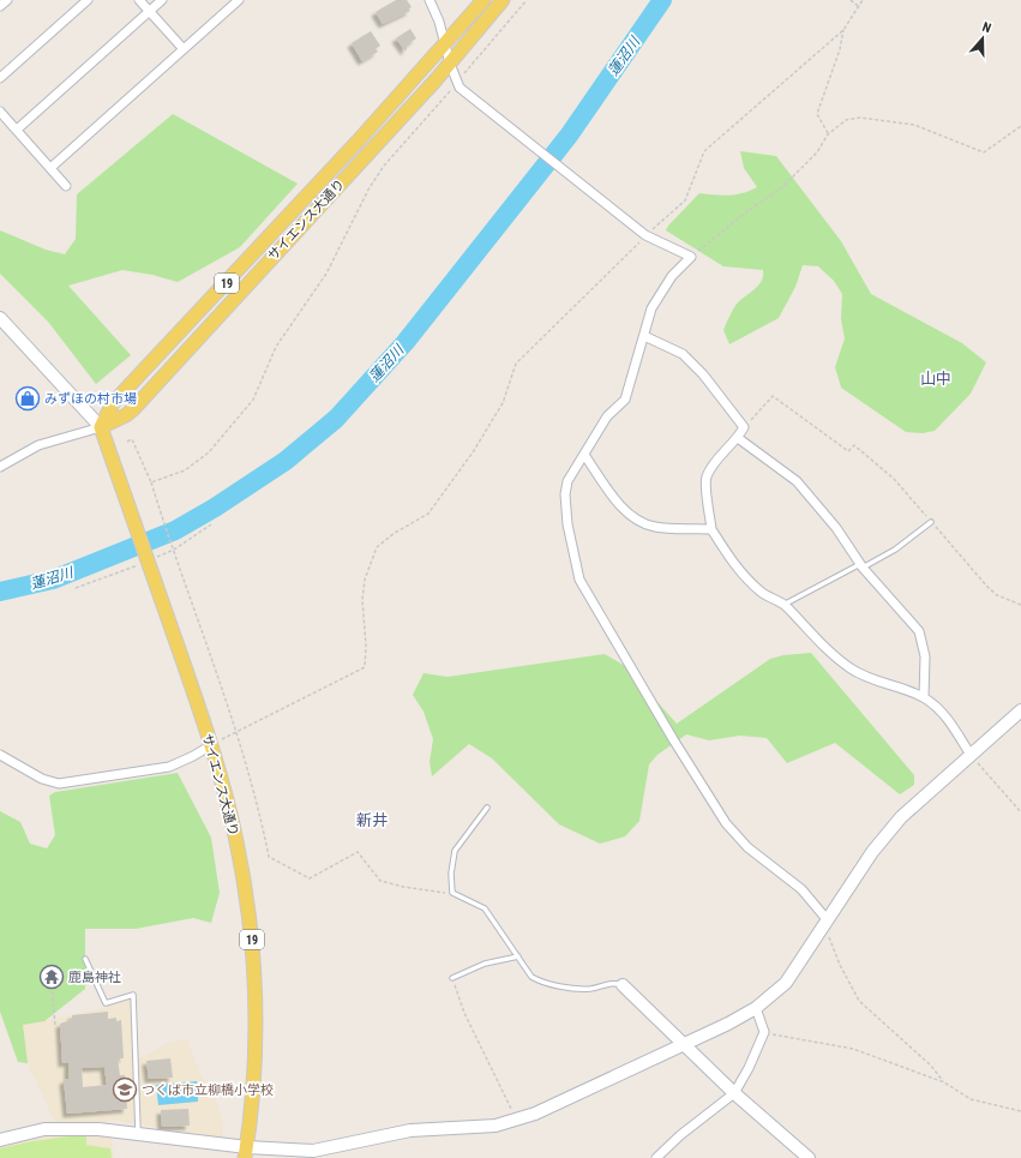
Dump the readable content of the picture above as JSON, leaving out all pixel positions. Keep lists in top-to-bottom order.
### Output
{
  "streets": {
    "main road": ["サイエンス大通り", "19"]
  },
  "districts": ["山中", "新井"],
  "water": ["蓮沼川"],
  "places": {
    "shop": ["みずほの村市場"],
    "temple": ["鹿島神社"],
    "school or university": ["つくば市立柳橋小学校"]
  },
  "north": "top"
}
